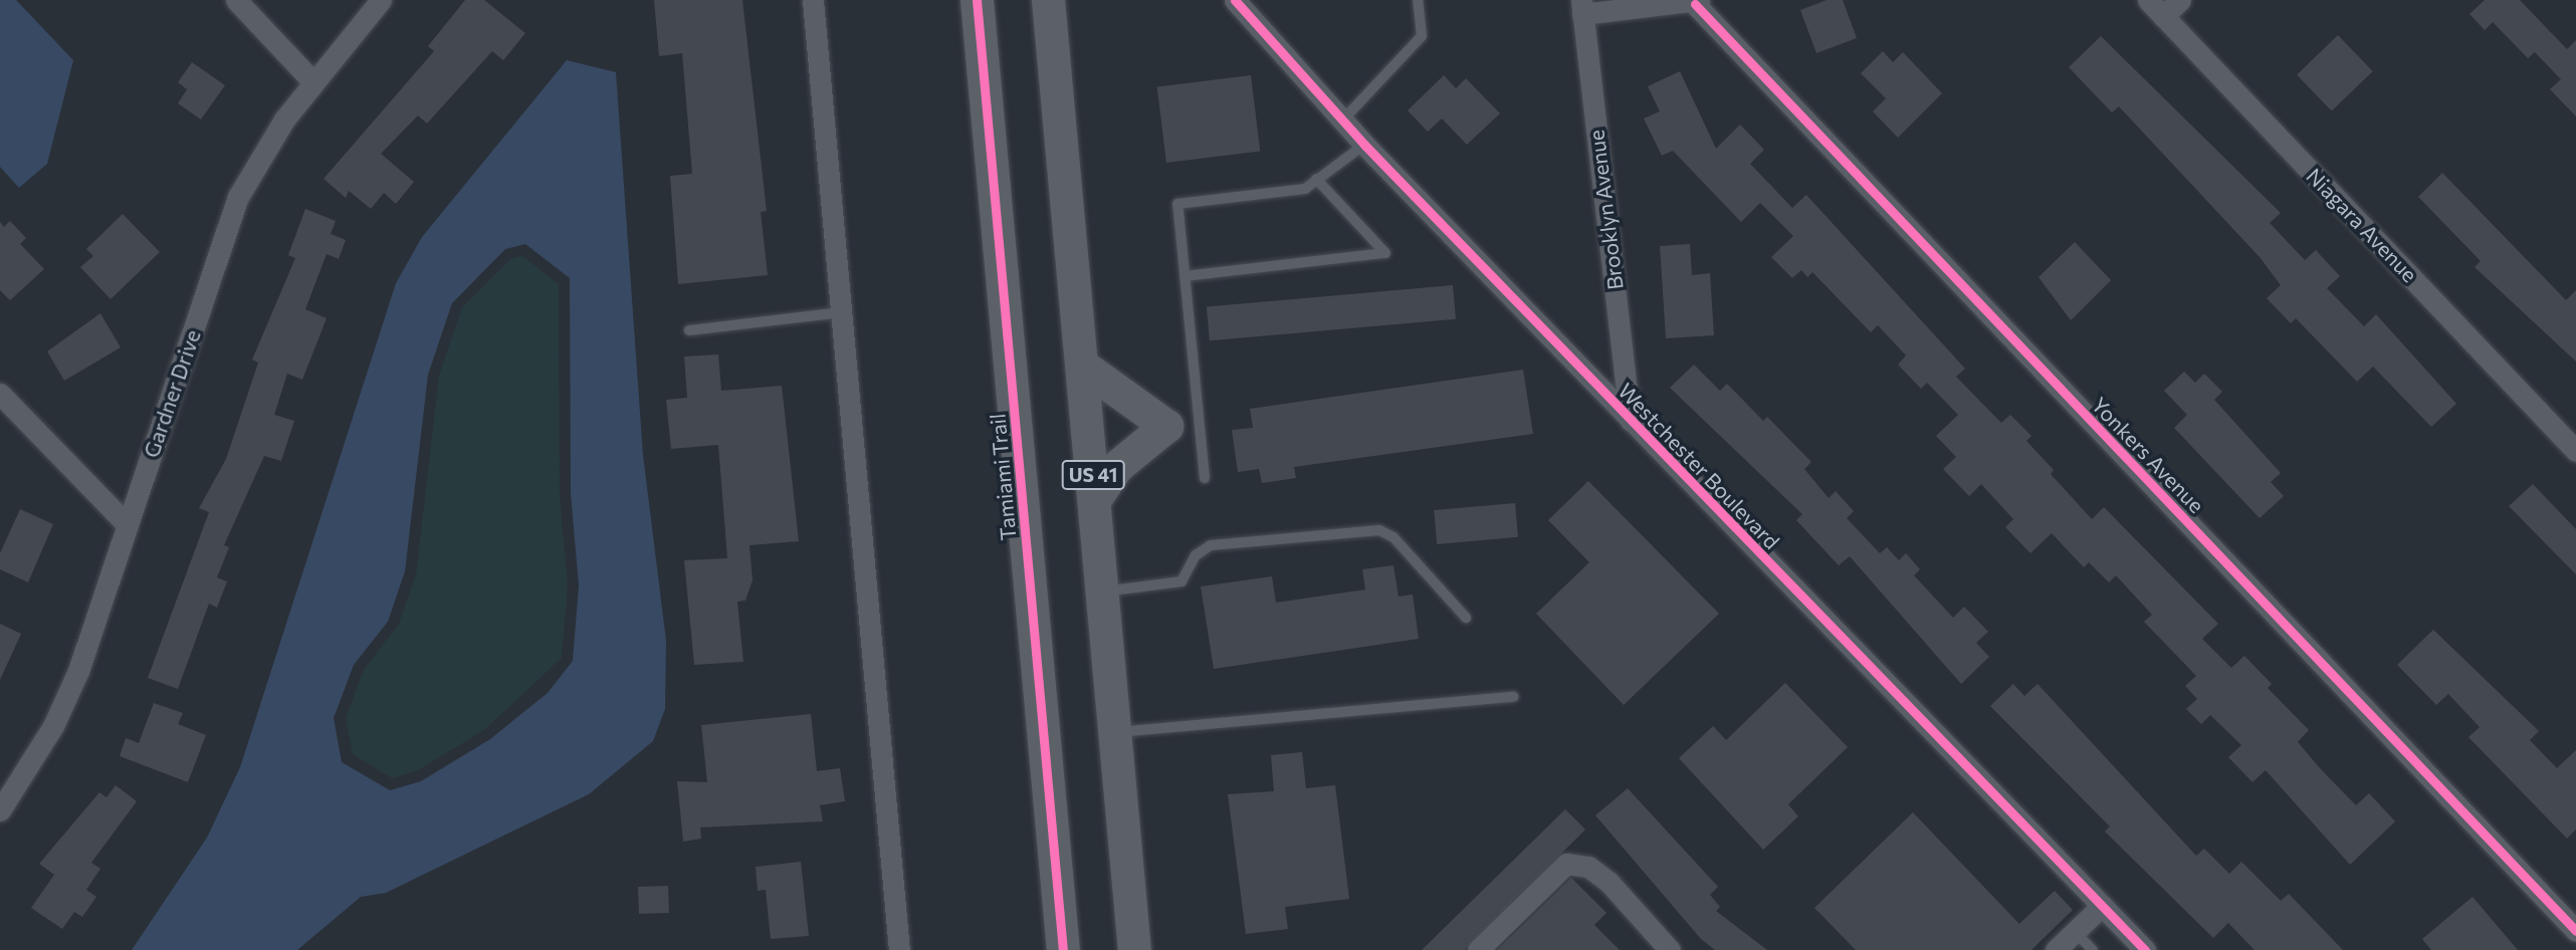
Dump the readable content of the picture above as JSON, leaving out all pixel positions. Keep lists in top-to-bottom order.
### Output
{
  "streets": {
    "main road": ["US 41", "Tamiami Trail"],
    "street": [
      "Brooklyn Avenue",
      "Niagara Avenue",
      "Gardner Drive",
      "Yonkers Avenue",
      "Westchester Boulevard"
    ]
  },
  "crossings": [
    ["Brooklyn Avenue", "Westchester Boulevard"]
  ]
}
